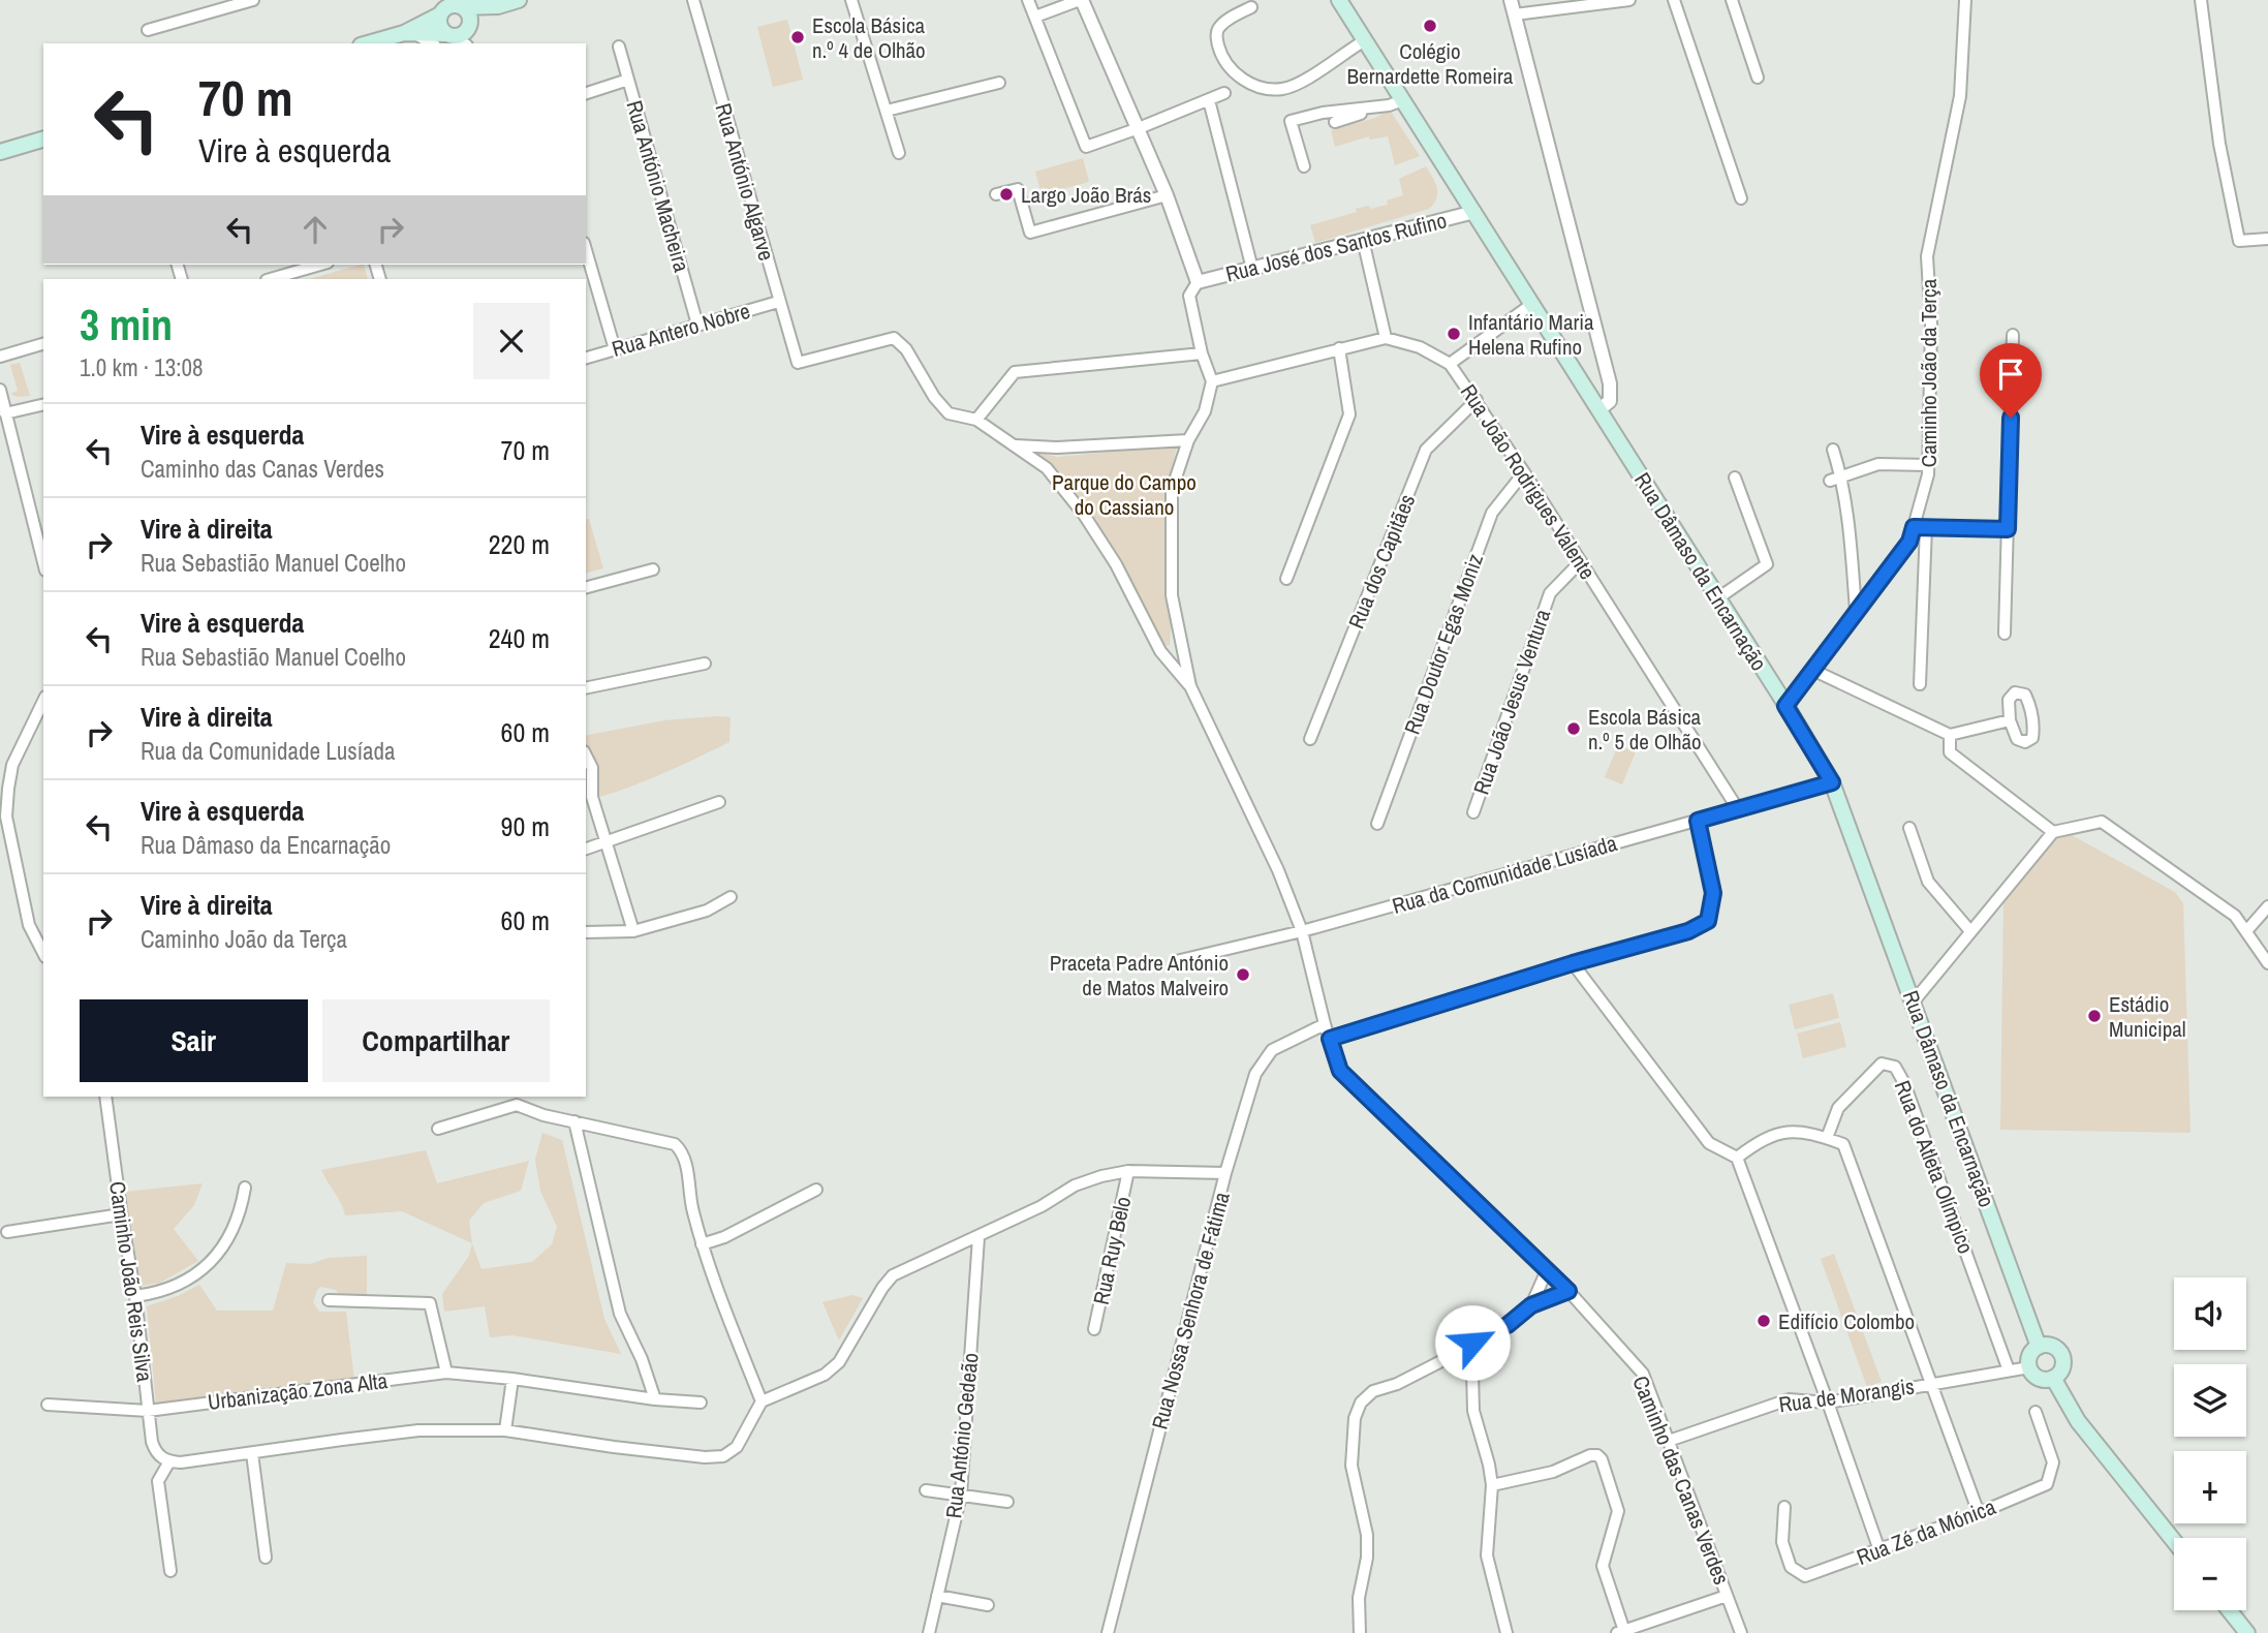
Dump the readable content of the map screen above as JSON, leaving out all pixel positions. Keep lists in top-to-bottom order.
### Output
{
  "streets": {
    "main road": ["Rua Dâmaso da Encarnação"],
    "street": [
      "Rua António Algarve",
      "Rua António Macheira",
      "Rua José dos Santos Rufino",
      "Rua Antero Nobre",
      "Caminho João da Terça",
      "Rua João Rodrigues Valente",
      "Rua dos Capitães",
      "Rua Doutor Egas Moniz",
      "Rua João Jesus Ventura",
      "Rua da Comunidade Lusíada",
      "Rua do Atleta Olímpico",
      "Rua Ruy Belo",
      "Caminho João Reis Silva",
      "Rua Nossa Senhora de Fátima",
      "Urbanização Zona Alta",
      "Rua de Morangis",
      "Rua António Gedeão",
      "Caminho das Canas Verdes",
      "Rua Zé da Mónica"
    ]
  },
  "crossings": [
    ["Rua António Algarve", "Rua Antero Nobre"],
    ["Rua António Macheira", "Rua Antero Nobre"],
    ["Rua José dos Santos Rufino", "Rua Dâmaso da Encarnação"],
    ["Caminho João da Terça", "Rua Dâmaso da Encarnação"],
    ["Rua João Rodrigues Valente", "Rua dos Capitães"],
    ["Rua João Rodrigues Valente", "Rua Doutor Egas Moniz"],
    ["Rua João Rodrigues Valente", "Rua João Jesus Ventura"],
    ["Rua João Rodrigues Valente", "Rua da Comunidade Lusíada"],
    ["Rua Dâmaso da Encarnação", "Rua da Comunidade Lusíada"],
    ["Rua Dâmaso da Encarnação", "Rua de Morangis"],
    ["Rua da Comunidade Lusíada", "Caminho das Canas Verdes"],
    ["Rua do Atleta Olímpico", "Rua de Morangis"],
    ["Caminho João Reis Silva", "Urbanização Zona Alta"],
    ["Rua Nossa Senhora de Fátima", "Caminho das Canas Verdes"],
    ["Rua de Morangis", "Caminho das Canas Verdes"]
  ],
  "parks": ["Parque do Campo do Cassiano"],
  "places": [
    "Colégio Bernardette Romeira",
    "Escola Básica n.º 4 de Olhão",
    "Largo João Brás",
    "Infantário Maria Helena Rufino",
    "Escola Básica n.º 5 de Olhão",
    "Praceta Padre António de Matos Malveiro",
    "Estádio Municipal",
    "Edifício Colombo"
  ],
  "page": {
    "turn": ["70 m", "Vire à esquerda"],
    "heading": ["3 min", "1.0 km · 13:08"],
    "list": [
      {
        "name": "Vire à esquerda",
        "note": "Caminho das Canas Verdes",
        "value": "70 m"
      },
      {
        "name": "Vire à direita",
        "note": "Rua Sebastião Manuel Coelho",
        "value": "220 m"
      },
      {
        "name": "Vire à esquerda",
        "note": "Rua Sebastião Manuel Coelho",
        "value": "240 m"
      },
      {
        "name": "Vire à direita",
        "note": "Rua da Comunidade Lusíada",
        "value": "60 m"
      },
      {
        "name": "Vire à esquerda",
        "note": "Rua Dâmaso da Encarnação",
        "value": "90 m"
      },
      {
        "name": "Vire à direita",
        "note": "Caminho João da Terça",
        "value": "60 m"
      }
    ],
    "buttons": ["Sair", "Compartilhar"],
    "map_buttons": ["+", "−"]
  }
}
